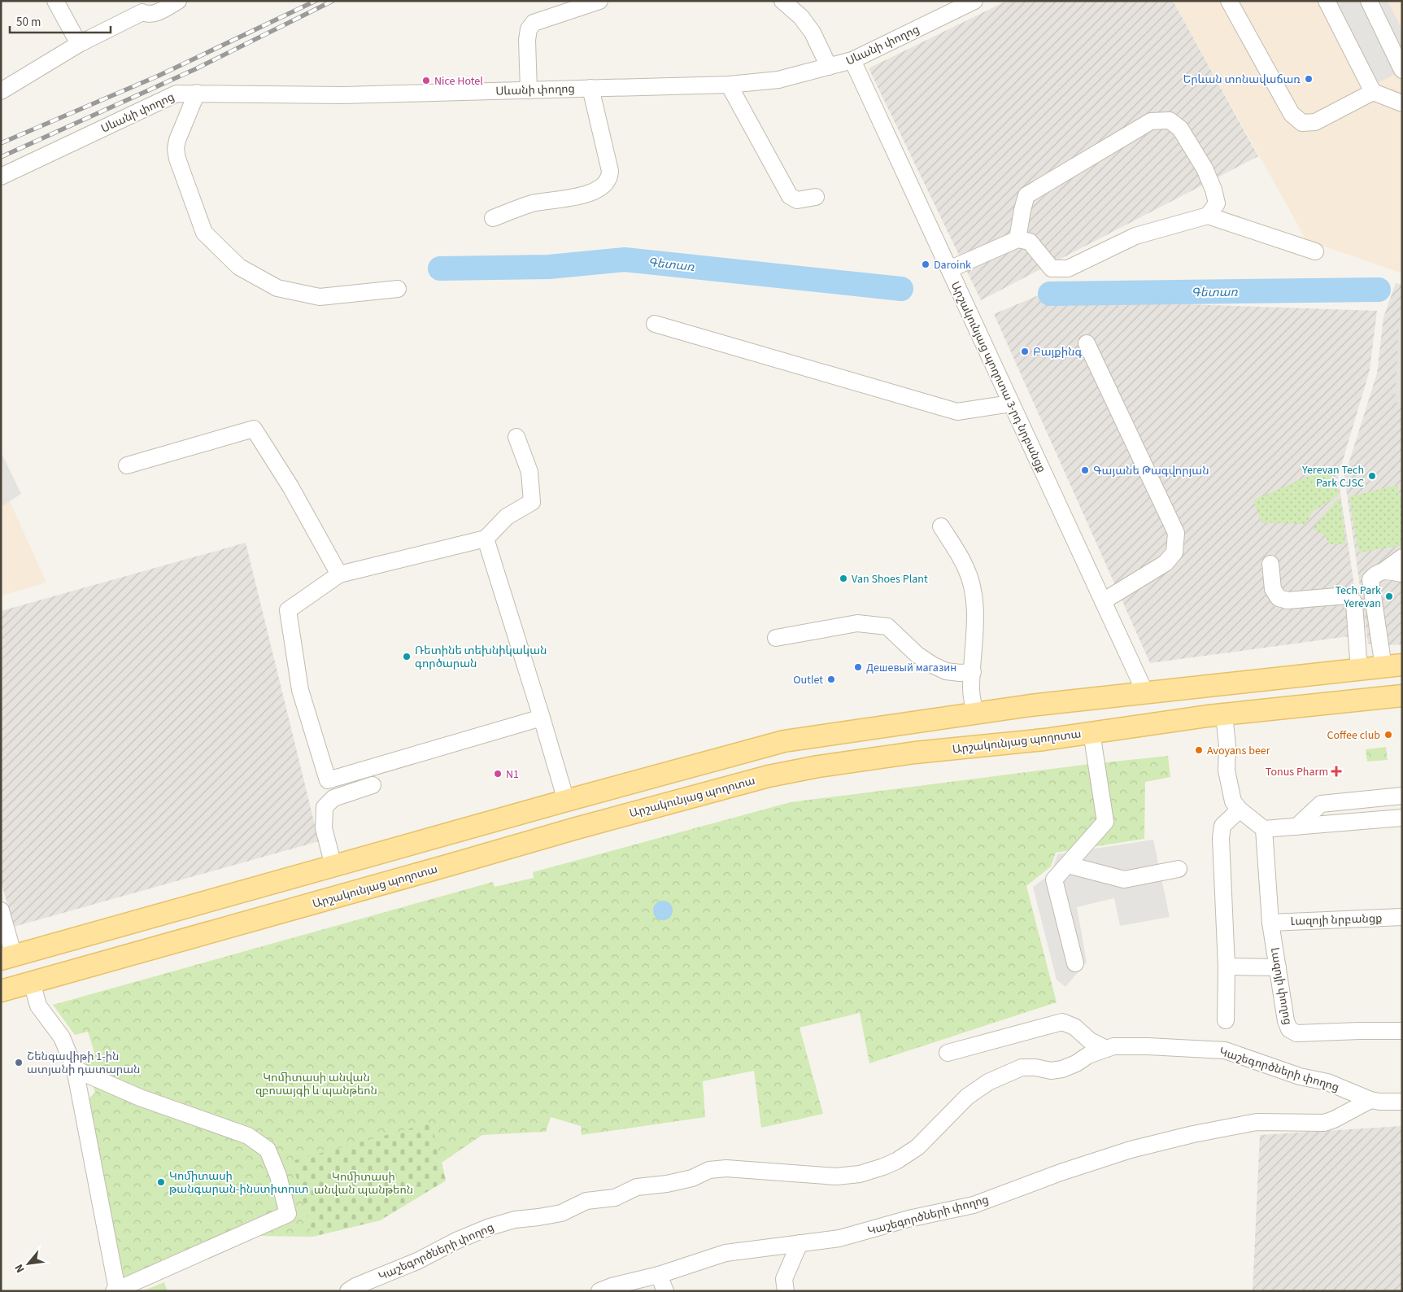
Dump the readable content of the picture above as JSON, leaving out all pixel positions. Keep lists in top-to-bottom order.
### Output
{
  "streets": {
    "main road": ["Արշակունյաց պողոտա"],
    "street": [
      "Սևանի փողոց",
      "Արշակունյաց պողոտա 3-րդ նրբանցք",
      "Լազոյի նրբանցք",
      "Լազոյի փողոց",
      "Կաշեգործների փողոց"
    ]
  },
  "crossings": [
    ["Սևանի փողոց", "Արշակունյաց պողոտա 3-րդ նրբանցք"],
    ["Լազոյի նրբանցք", "Լազոյի փողոց"]
  ],
  "water": ["Գետառ"],
  "parks": ["Կոմիտասի անվան զբոսայգի և պանթեոն", "Կոմիտասի անվան պանթեոն"],
  "places": {
    "other": [
      "Երևան տոնավաճառ",
      "Nice Hotel",
      "Daroink",
      "Բայքինգ",
      "Գայանե Թագվորյան",
      "Yerevan Tech Park CJSC",
      "Van Shoes Plant",
      "Tech Park Yerevan",
      "Ռետինե տեխնիկական գործարան",
      "Дешевый магазин",
      "Outlet",
      "Coffee club",
      "Avoyans beer",
      "N1",
      "Շենգավիթի 1-ին ատյանի դատարան",
      "Կոմիտասի թանգարան-ինստիտուտ"
    ],
    "health": ["Tonus Pharm"]
  },
  "scale_bar": "50 m",
  "north": "bottom left"
}
